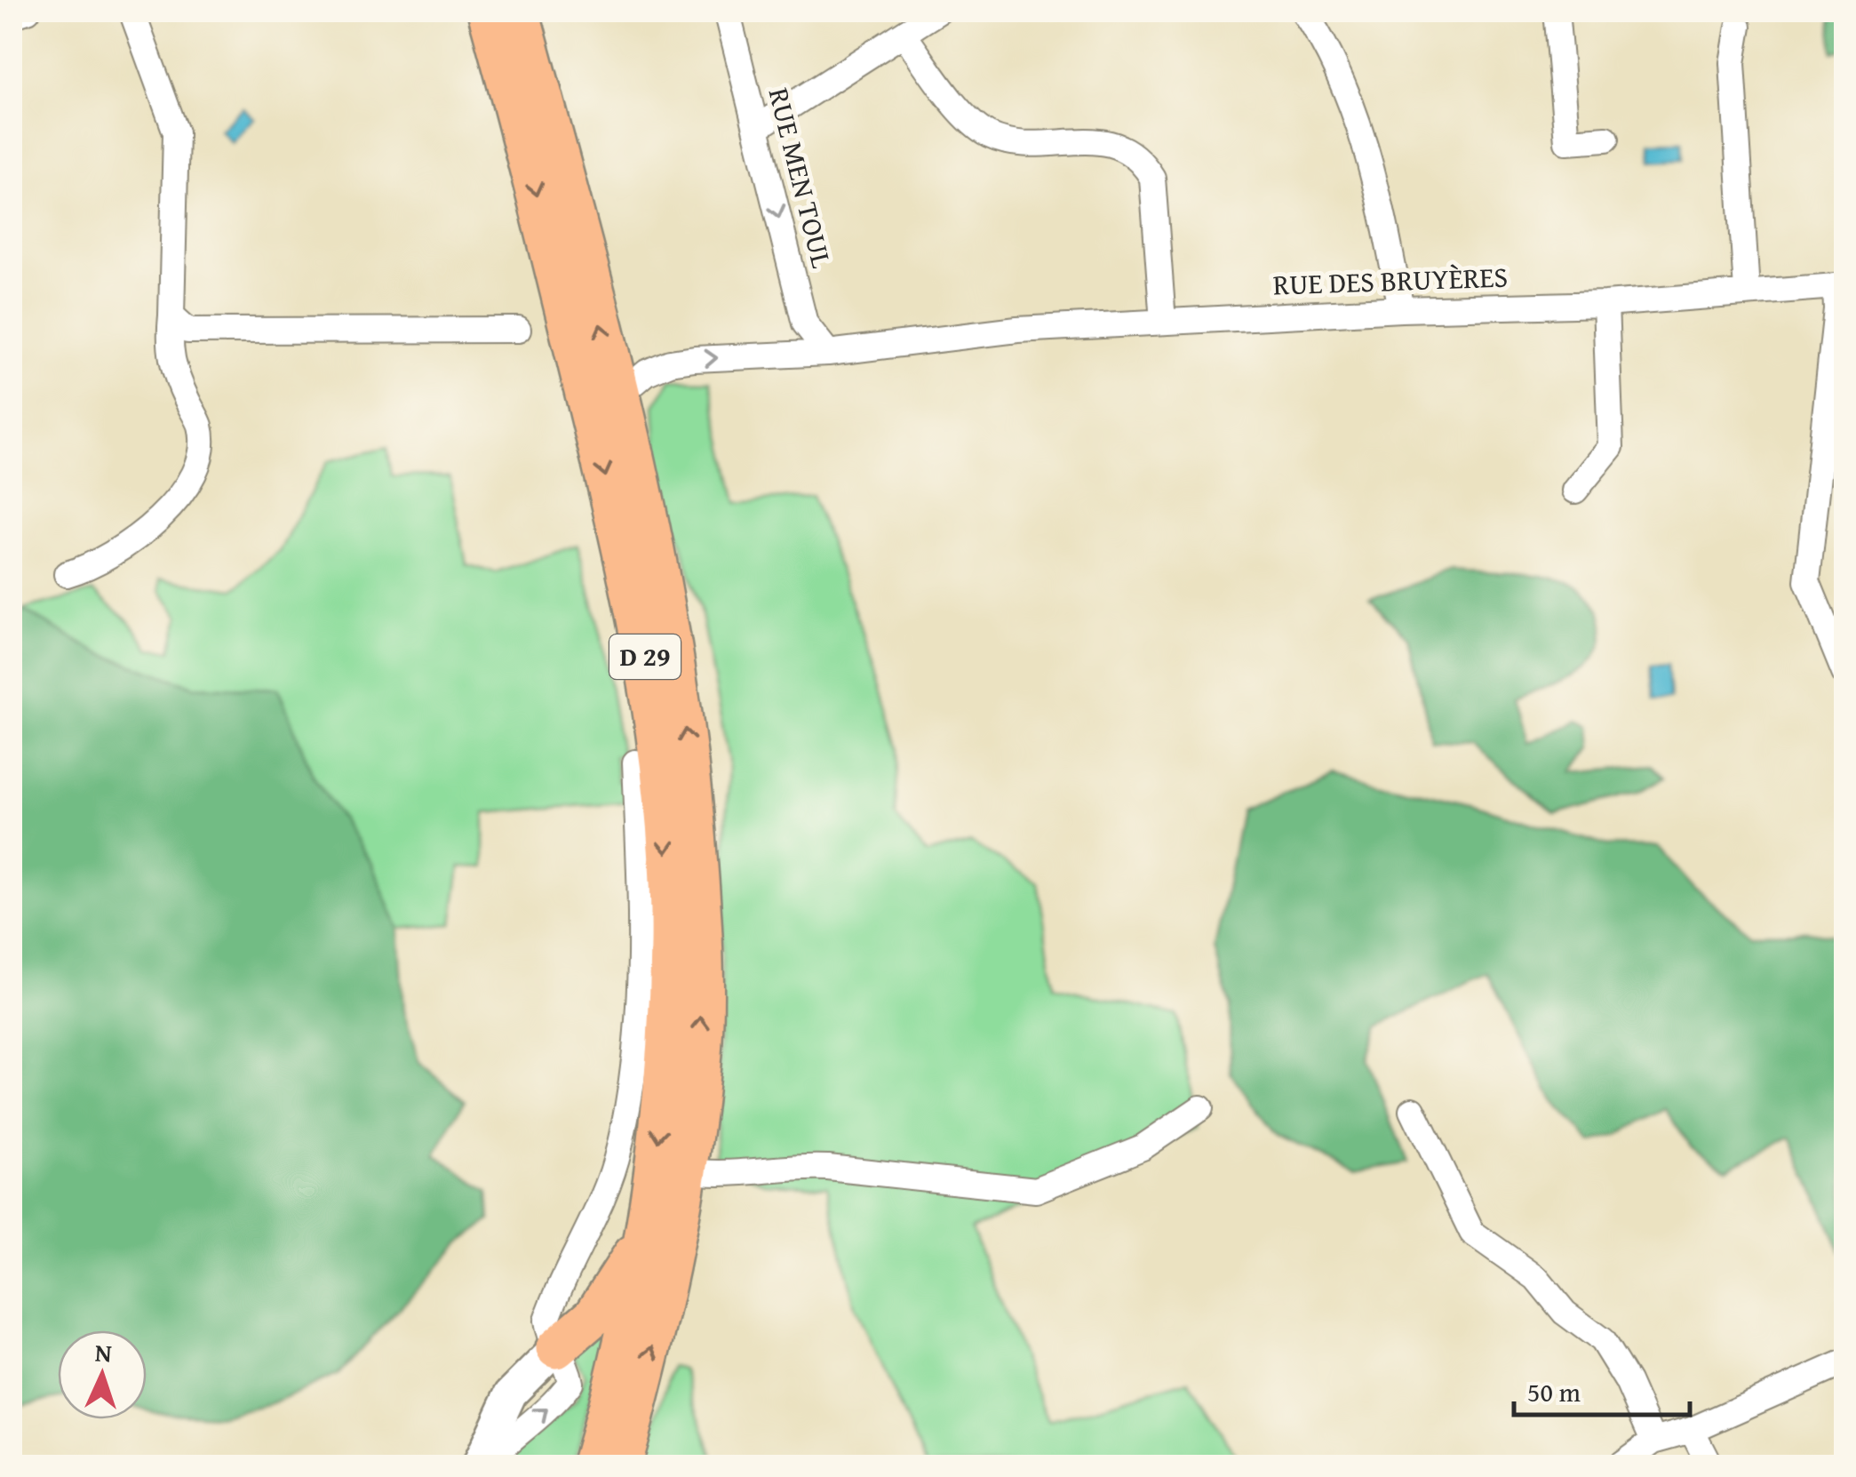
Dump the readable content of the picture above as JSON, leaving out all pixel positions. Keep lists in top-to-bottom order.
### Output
{
  "streets": {
    "main road": ["D 29"],
    "street": ["RUE MEN TOUL", "RUE DES BRUYÈRES"]
  },
  "crossings": [
    ["RUE MEN TOUL", "RUE DES BRUYÈRES"],
    ["RUE DES BRUYÈRES", "D 29"]
  ],
  "one_way": ["RUE MEN TOUL"],
  "scale_bar": "50 m",
  "north": "top"
}
